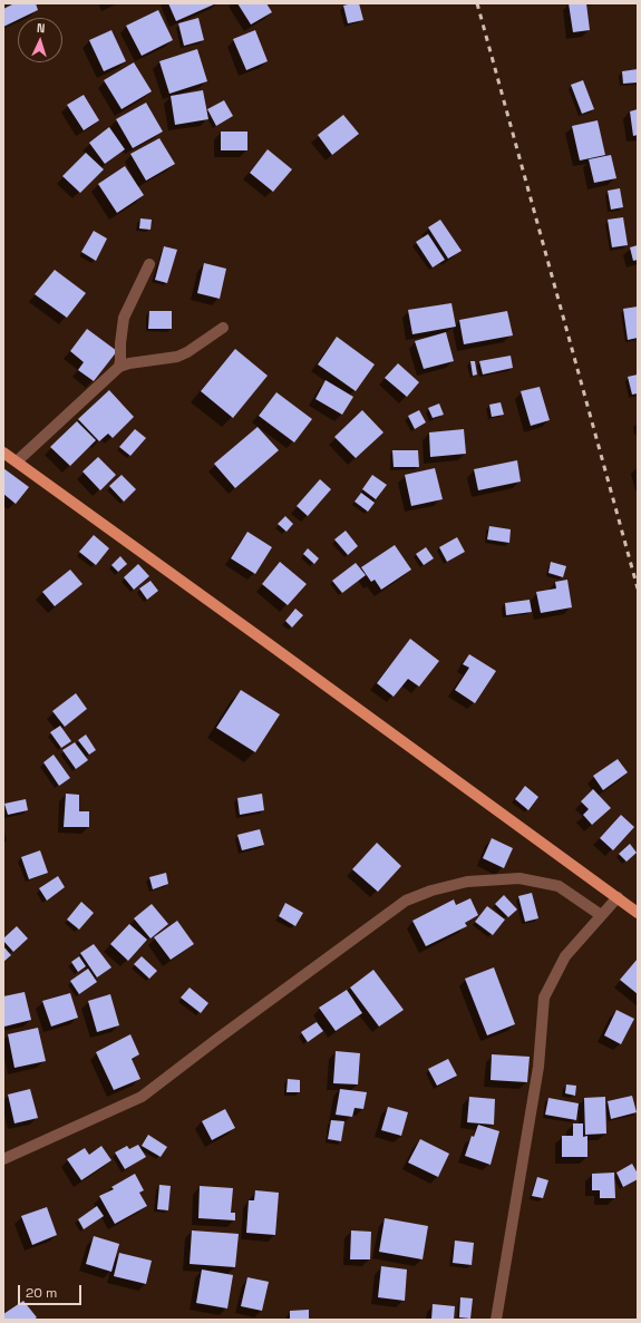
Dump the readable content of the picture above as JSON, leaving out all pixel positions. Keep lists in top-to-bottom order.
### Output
{
  "scale_bar": "20 m",
  "north": "top"
}
